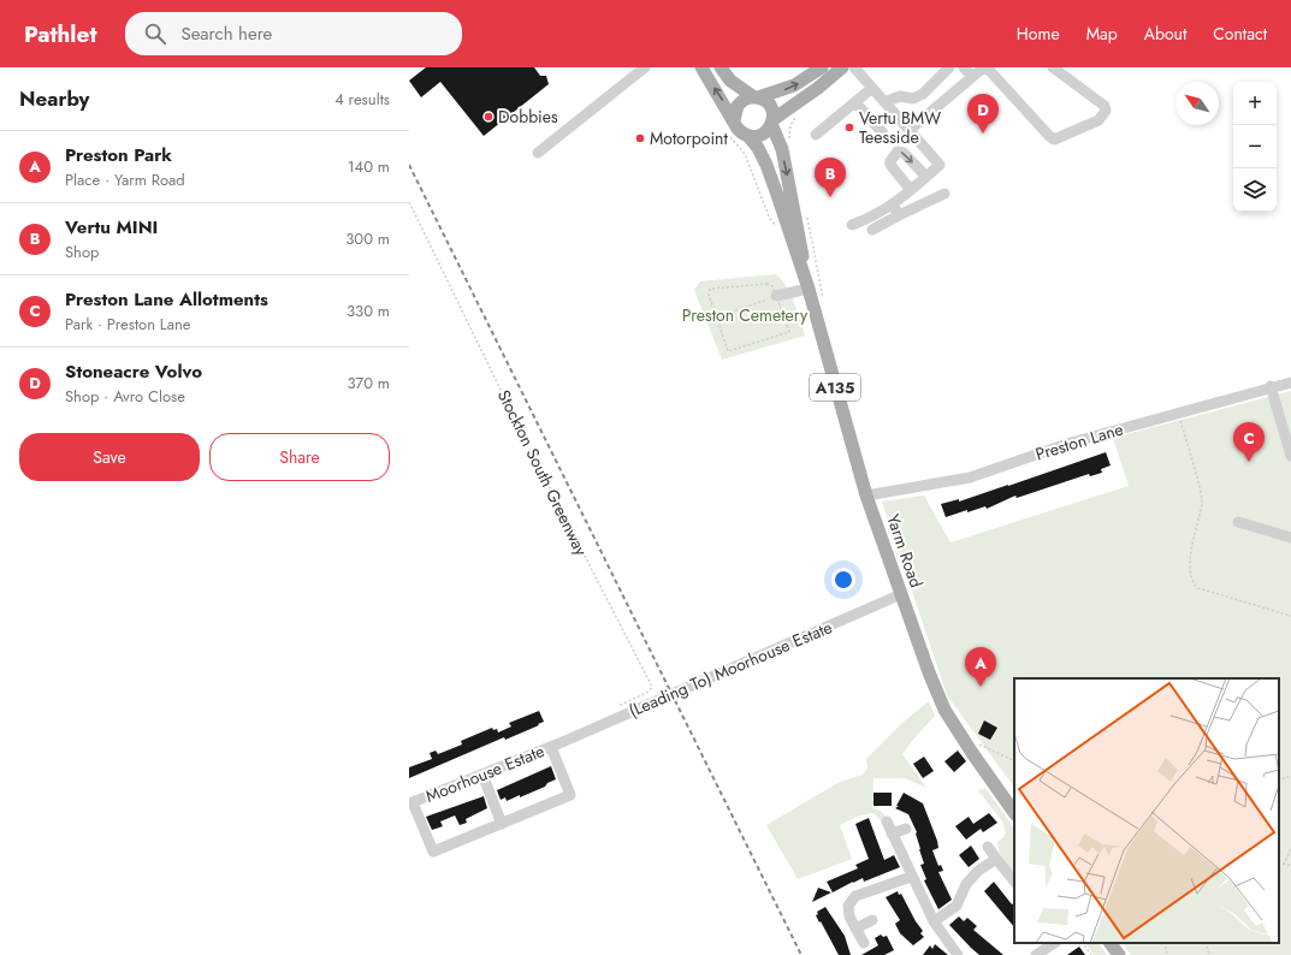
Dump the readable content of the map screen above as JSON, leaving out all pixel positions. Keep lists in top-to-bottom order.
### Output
{
  "streets": {
    "main road": ["A135", "Yarm Road"],
    "street": ["Preston Lane", "(Leading To) Moorhouse Estate", "Moorhouse Estate"],
    "path": ["Stockton South Greenway"]
  },
  "crossings": [
    ["A135", "Yarm Road"],
    ["Preston Lane", "Yarm Road"],
    ["Stockton South Greenway", "(Leading To) Moorhouse Estate"],
    ["Yarm Road", "(Leading To) Moorhouse Estate"],
    ["(Leading To) Moorhouse Estate", "Moorhouse Estate"]
  ],
  "parks": ["Preston Cemetery"],
  "places": ["Dobbies", "Vertu BMW Teesside", "Motorpoint"],
  "north": "top left",
  "page": {
    "header": "Pathlet",
    "search": "Search here",
    "nav": [
      "Home",
      "Map",
      "About",
      "Contact"
    ],
    "heading": ["Nearby", "4 results"],
    "map_buttons": ["+", "−"],
    "pins": [
      "D",
      "B",
      "C",
      "A"
    ],
    "list": [
      {
        "mark": "A",
        "name": "Preston Park",
        "note": "Place · Yarm Road",
        "value": "140 m"
      },
      {
        "mark": "B",
        "name": "Vertu MINI",
        "note": "Shop",
        "value": "300 m"
      },
      {
        "mark": "C",
        "name": "Preston Lane Allotments",
        "note": "Park · Preston Lane",
        "value": "330 m"
      },
      {
        "mark": "D",
        "name": "Stoneacre Volvo",
        "note": "Shop · Avro Close",
        "value": "370 m"
      }
    ],
    "buttons": ["Save", "Share"]
  }
}
